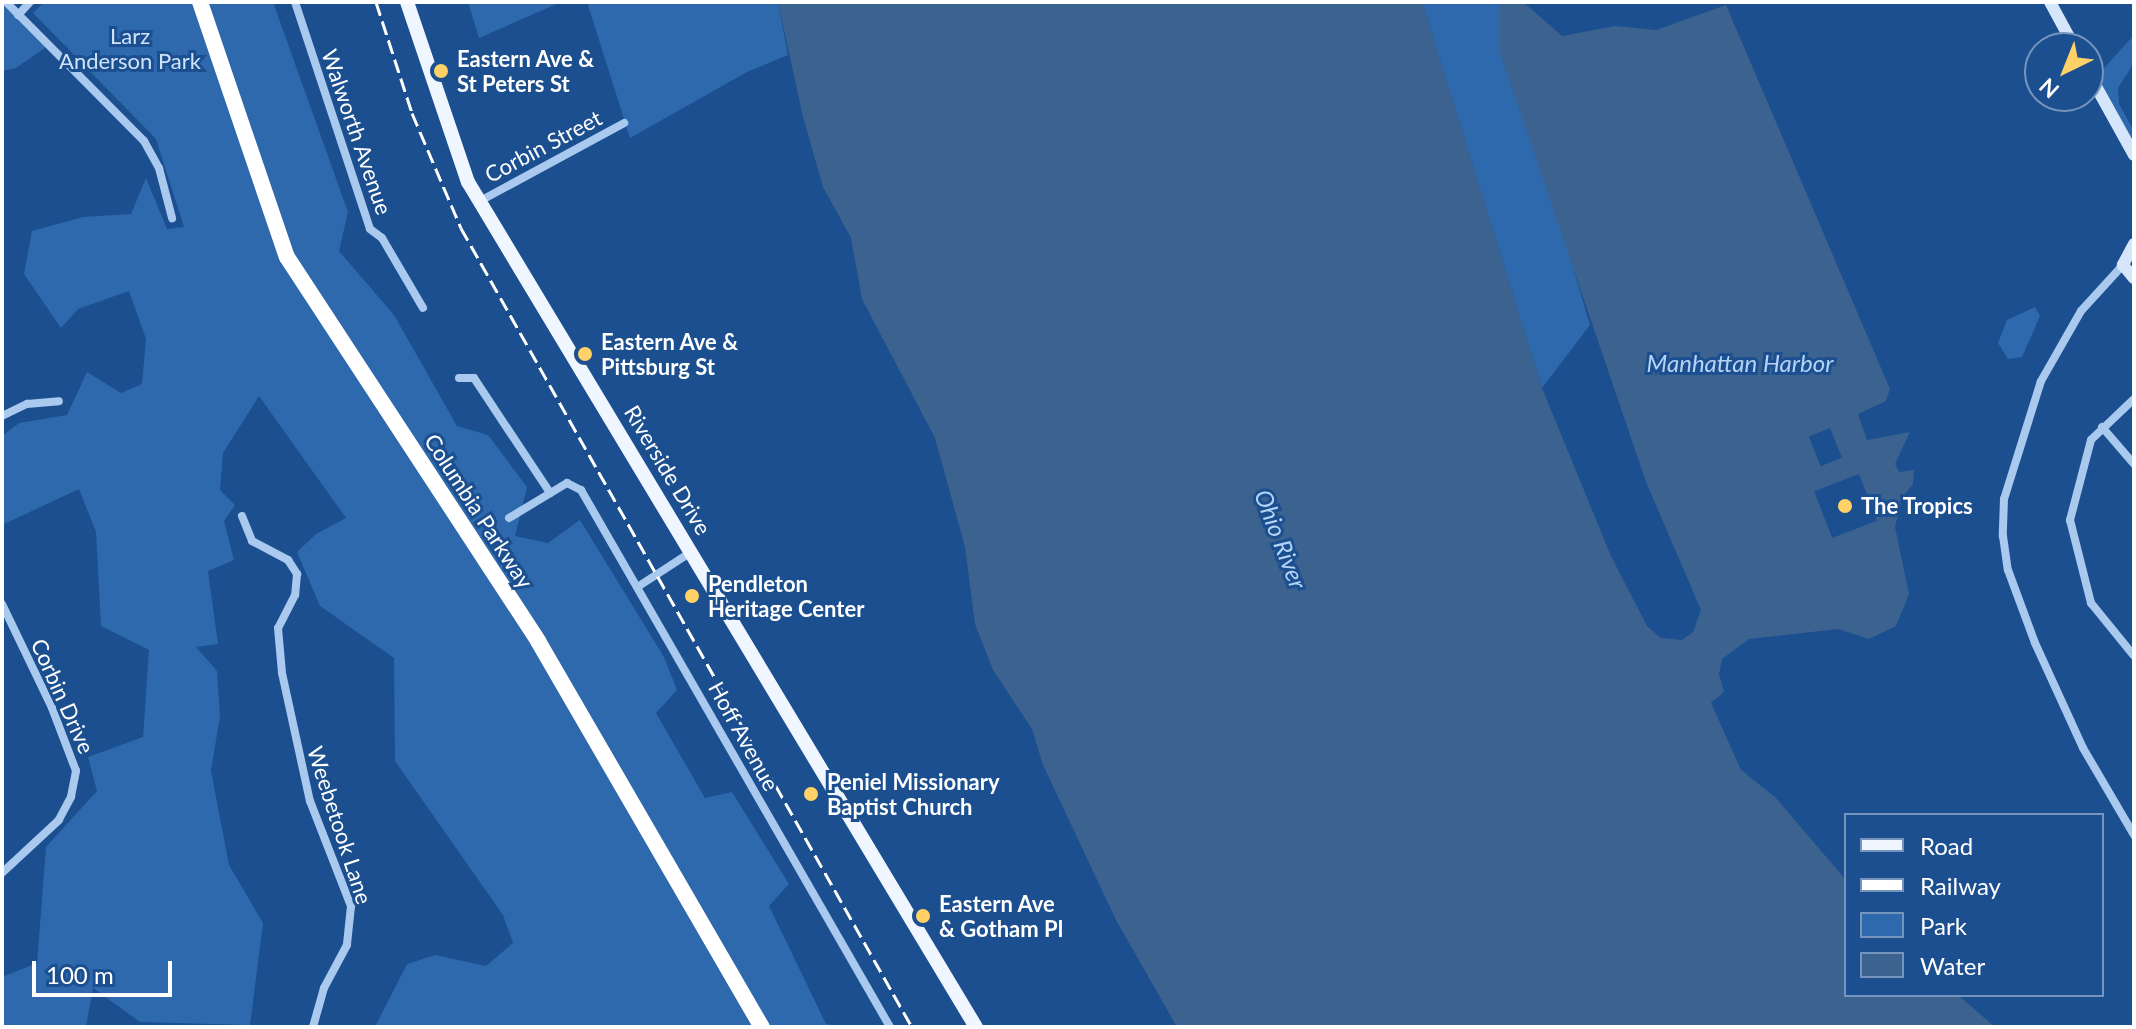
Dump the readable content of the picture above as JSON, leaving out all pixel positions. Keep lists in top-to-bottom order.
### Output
{
  "streets": {
    "highway": ["Columbia Parkway"],
    "main road": ["Riverside Drive"],
    "street": [
      "Walworth Avenue",
      "Corbin Street",
      "Corbin Drive",
      "Hoff Avenue",
      "Weebetook Lane"
    ]
  },
  "crossings": [
    ["Corbin Street", "Riverside Drive"]
  ],
  "water": ["Manhattan Harbor", "Ohio River"],
  "parks": ["Larz Anderson Park"],
  "places": [
    "Eastern Ave & St Peters St",
    "Eastern Ave & Pittsburg St",
    "The Tropics",
    "Pendleton Heritage Center",
    "Peniel Missionary Baptist Church",
    "Eastern Ave & Gotham Pl"
  ],
  "legend": [
    "Road",
    "Railway",
    "Park",
    "Water"
  ],
  "scale_bar": "100 m",
  "north": "bottom left"
}
